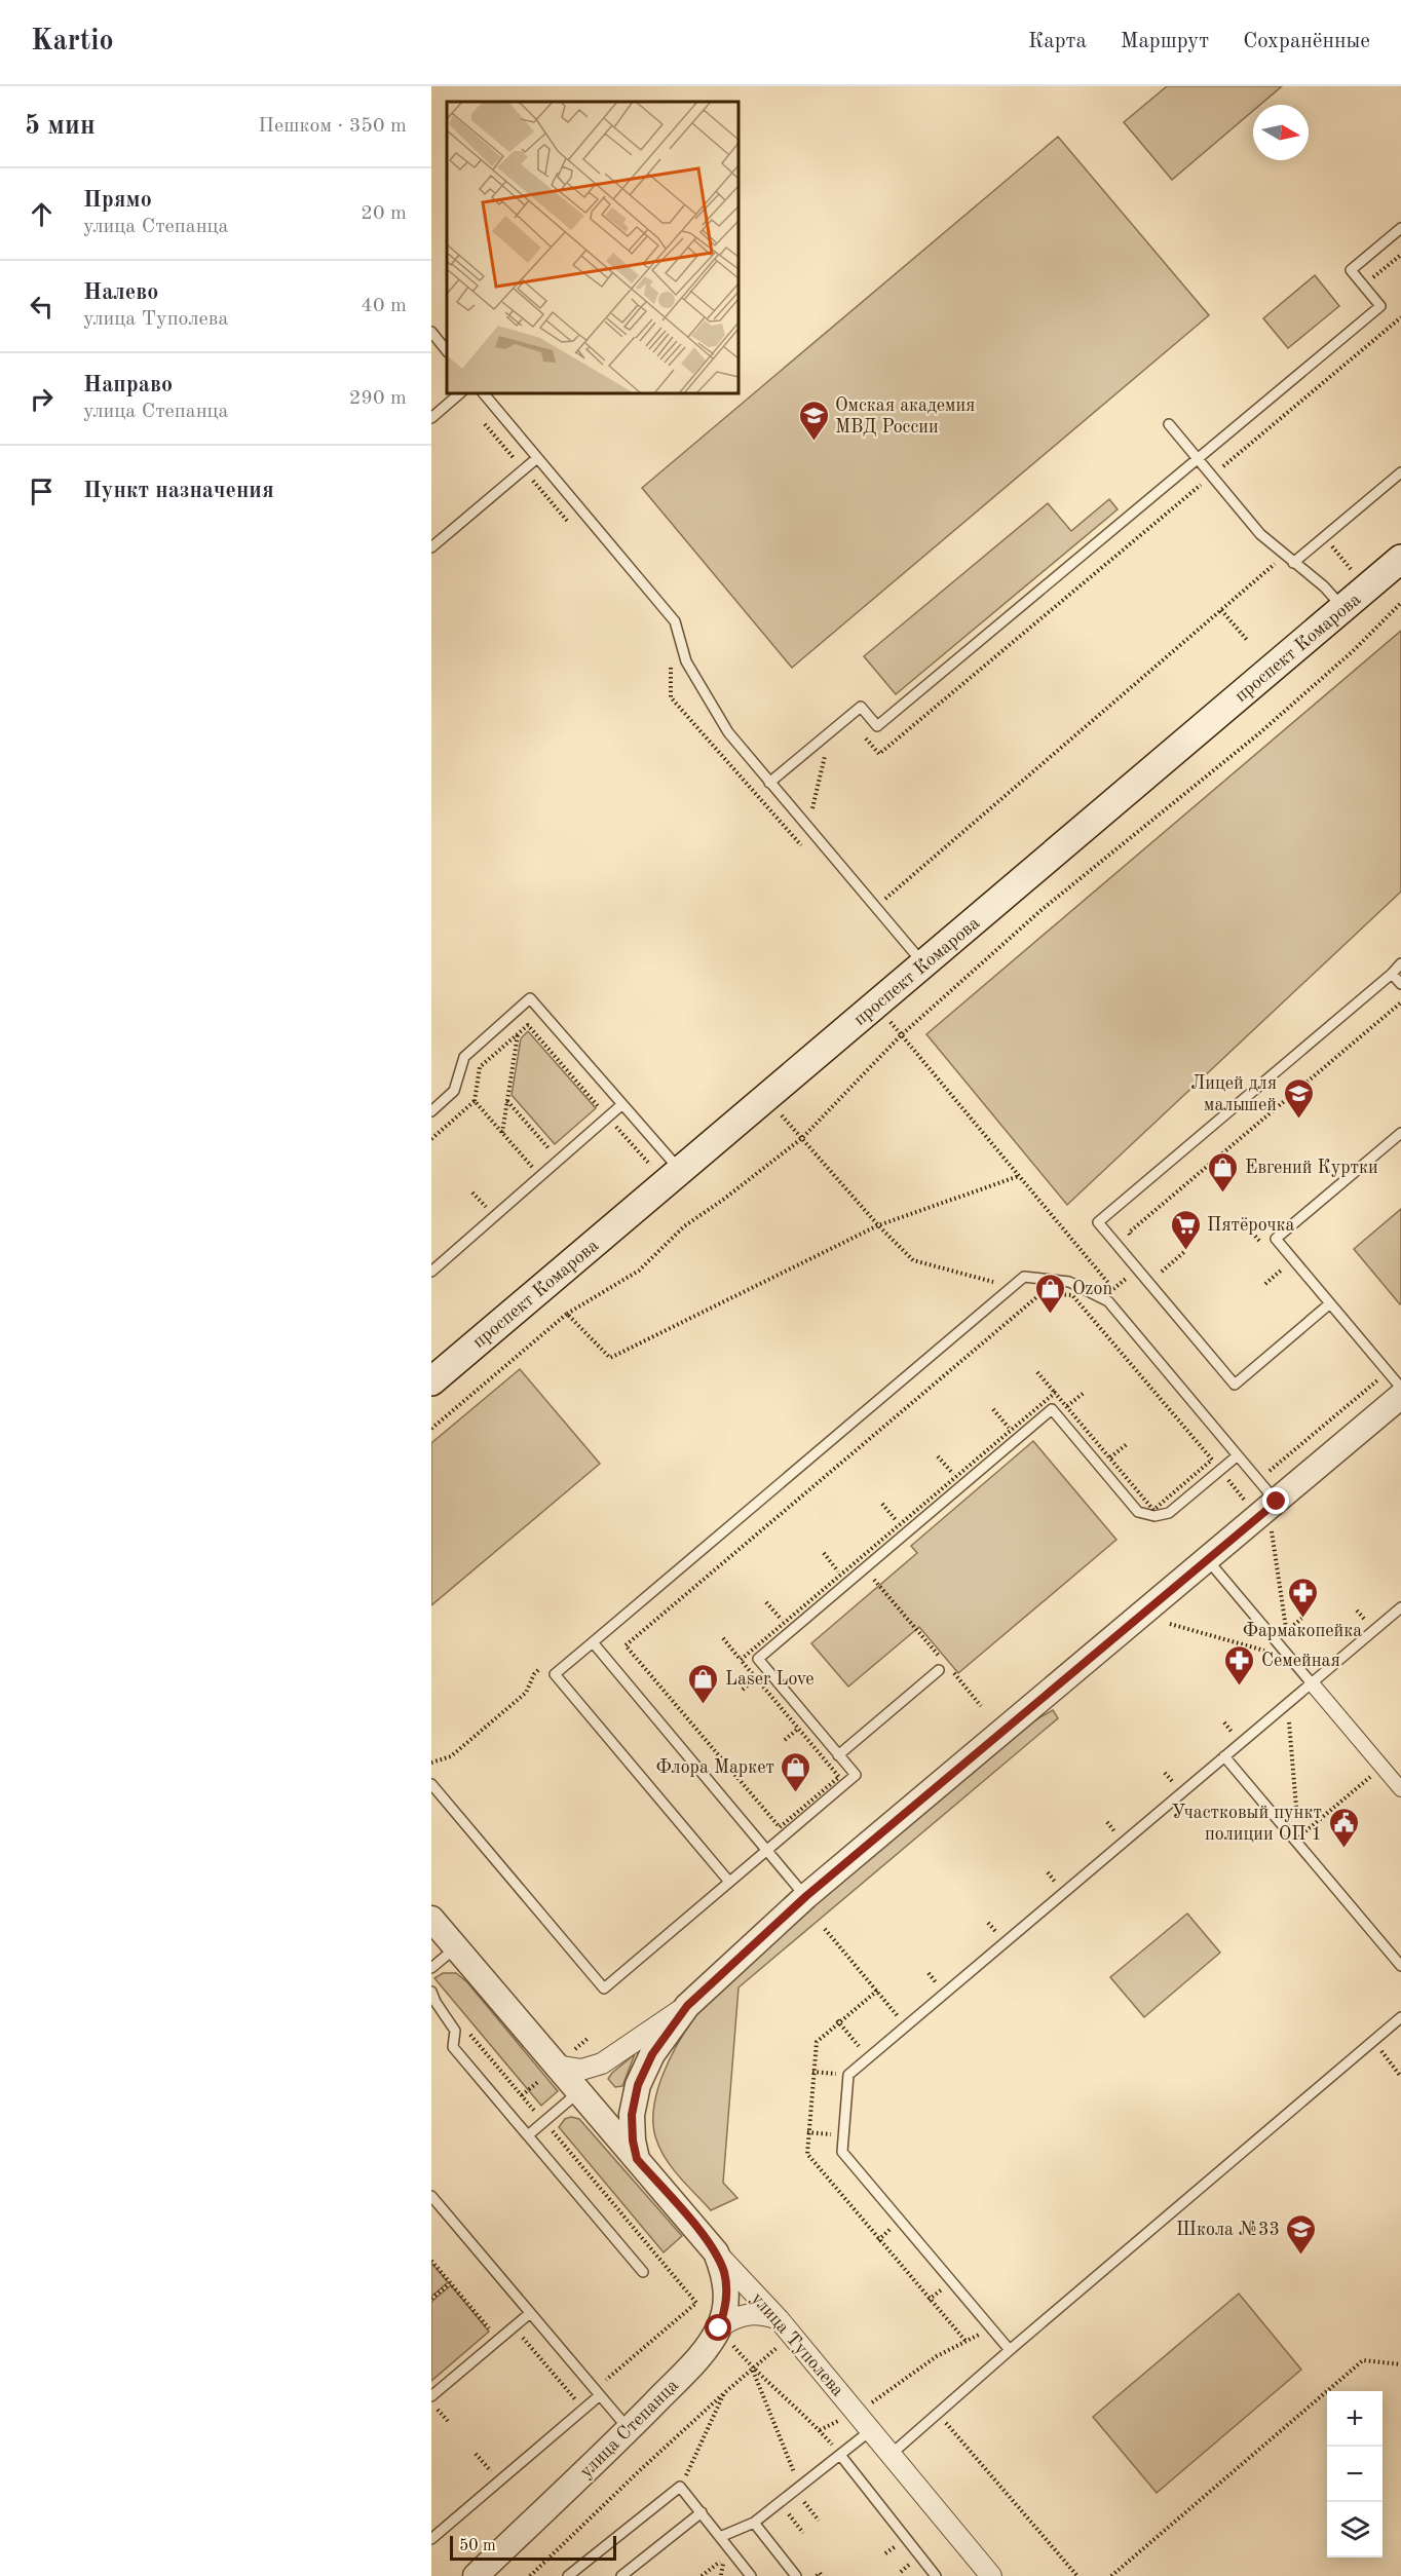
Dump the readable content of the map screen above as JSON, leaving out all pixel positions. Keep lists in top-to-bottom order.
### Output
{
  "streets": {
    "main road": ["проспект Комарова"],
    "street": ["улица Туполева", "улица Степанца"]
  },
  "crossings": [
    ["улица Туполева", "улица Степанца"]
  ],
  "places": {
    "school or university": ["Омская академия МВД России", "Лицей для малышей", "Школа №33"],
    "shop": [
      "Евгений Куртки",
      "Ozon",
      "Laser Love",
      "Флора Маркет"
    ],
    "supermarket": ["Пятёрочка"],
    "pharmacy": ["Фармакопейка", "Семейная"],
    "public building": ["Участковый пункт полиции ОП 1"]
  },
  "scale_bar": "50 m",
  "north": "right",
  "page": {
    "header": "Kartio",
    "nav": ["Карта", "Маршрут", "Сохранённые"],
    "heading": ["5 мин", "Пешком · 350 m"],
    "list": [
      ["Прямо", "улица Степанца", "20 m"],
      ["Налево", "улица Туполева", "40 m"],
      ["Направо", "улица Степанца", "290 m"],
      "Пункт назначения"
    ],
    "map_buttons": ["+", "−"],
    "scale": "50 m"
  }
}
